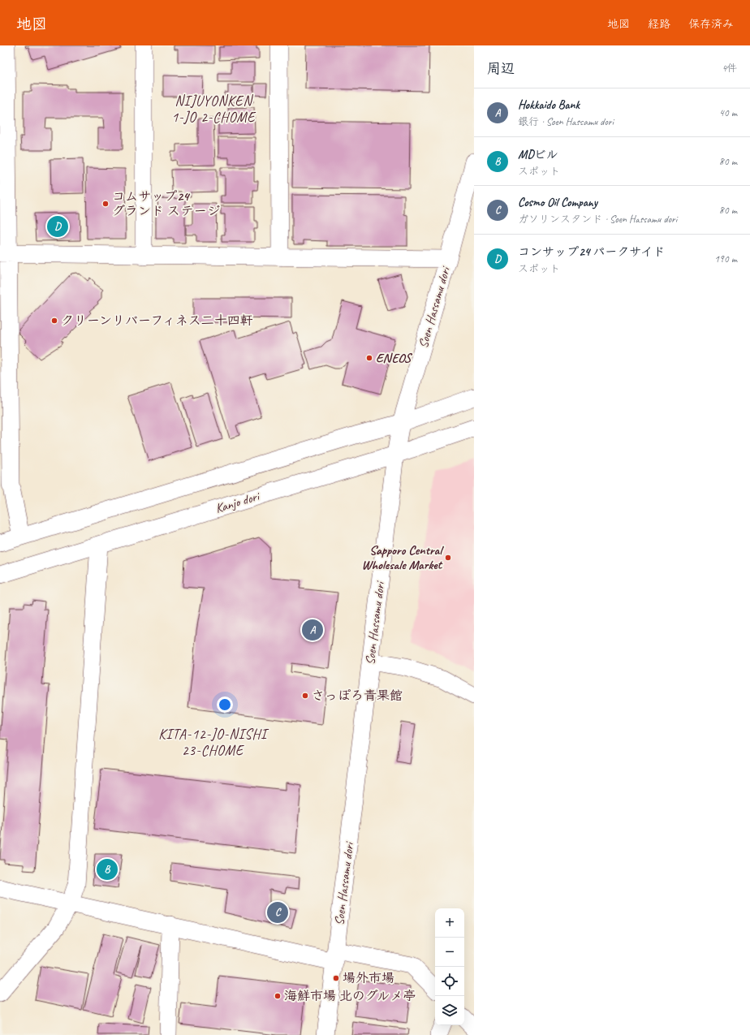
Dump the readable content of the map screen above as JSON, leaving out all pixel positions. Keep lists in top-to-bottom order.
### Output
{
  "streets": {
    "street": ["Soen Hassamu dori", "Kanjo dori"]
  },
  "crossings": [
    ["Soen Hassamu dori", "Kanjo dori"]
  ],
  "districts": ["NIJUYONKEN 1-JO 2-CHOME", "KITA-12-JO-NISHI 23-CHOME"],
  "places": [
    "コムサップ24 グランド ステージ",
    "クリーンリバーフィネス二十四軒",
    "ENEOS",
    "Sapporo Central Wholesale Market",
    "さっぽろ青果館",
    "場外市場",
    "海鮮市場 北のグルメ亭"
  ],
  "page": {
    "header": "地図",
    "nav": ["地図", "経路", "保存済み"],
    "heading": ["周辺", "4件"],
    "list": [
      {
        "mark": "A",
        "name": "Hokkaido Bank",
        "note": "銀行 · Soen Hassamu dori",
        "value": "40 m"
      },
      {
        "mark": "B",
        "name": "MDビル",
        "note": "スポット",
        "value": "80 m"
      },
      {
        "mark": "C",
        "name": "Cosmo Oil Company",
        "note": "ガソリンスタンド · Soen Hassamu dori",
        "value": "80 m"
      },
      {
        "mark": "D",
        "name": "コンサップ24 パークサイド",
        "note": "スポット",
        "value": "190 m"
      }
    ],
    "pins": [
      "D",
      "A",
      "B",
      "C"
    ],
    "map_buttons": ["+", "−"]
  }
}
